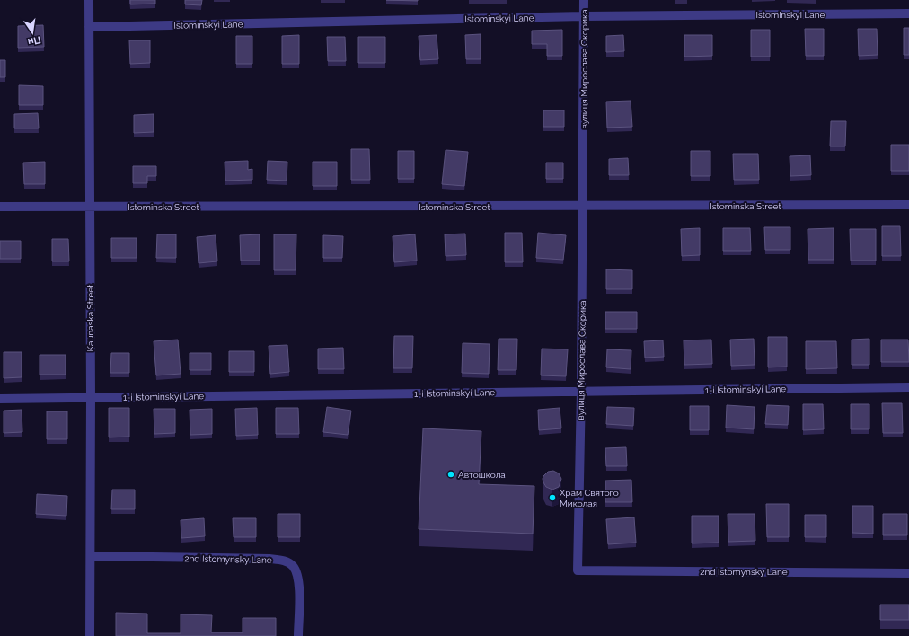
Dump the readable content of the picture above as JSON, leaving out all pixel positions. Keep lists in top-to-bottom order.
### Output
{
  "streets": {
    "street": [
      "Istominskyi Lane",
      "вулиця Мирослава Скорика",
      "Istominska Street",
      "Kaunaska Street",
      "1-i Istominskyi Lane",
      "2nd Istomynsky Lane"
    ]
  },
  "crossings": [
    ["Istominskyi Lane", "вулиця Мирослава Скорика"],
    ["Istominskyi Lane", "Kaunaska Street"],
    ["вулиця Мирослава Скорика", "Istominska Street"],
    ["вулиця Мирослава Скорика", "1-i Istominskyi Lane"],
    ["вулиця Мирослава Скорика", "2nd Istomynsky Lane"],
    ["Istominska Street", "Kaunaska Street"],
    ["Kaunaska Street", "1-i Istominskyi Lane"],
    ["Kaunaska Street", "2nd Istomynsky Lane"]
  ],
  "places": ["Автошкола", "Храм Святого Миколая"],
  "north": "bottom"
}
